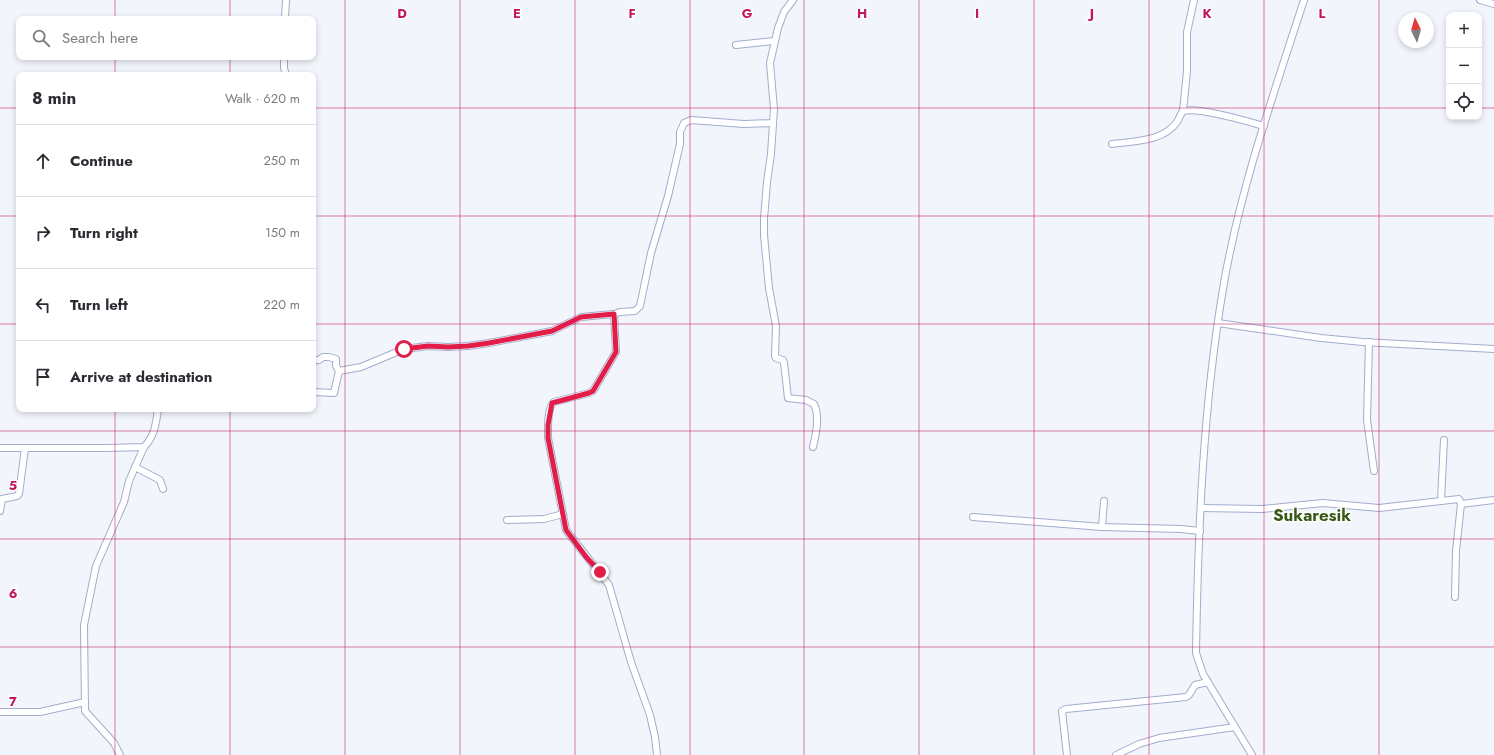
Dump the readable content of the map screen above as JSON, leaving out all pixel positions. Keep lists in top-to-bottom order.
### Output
{
  "districts": ["Sukaresik"],
  "north": "top",
  "page": {
    "map_buttons": ["+", "−"],
    "search": "Search here",
    "heading": ["8 min", "Walk · 620 m"],
    "list": [
      ["Continue", "250 m"],
      ["Turn right", "150 m"],
      ["Turn left", "220 m"],
      "Arrive at destination"
    ]
  },
  "grid": {
    "columns": [
      "D",
      "E",
      "F",
      "G",
      "H",
      "I",
      "J",
      "K",
      "L"
    ],
    "rows": ["5", "6", "7"]
  }
}
